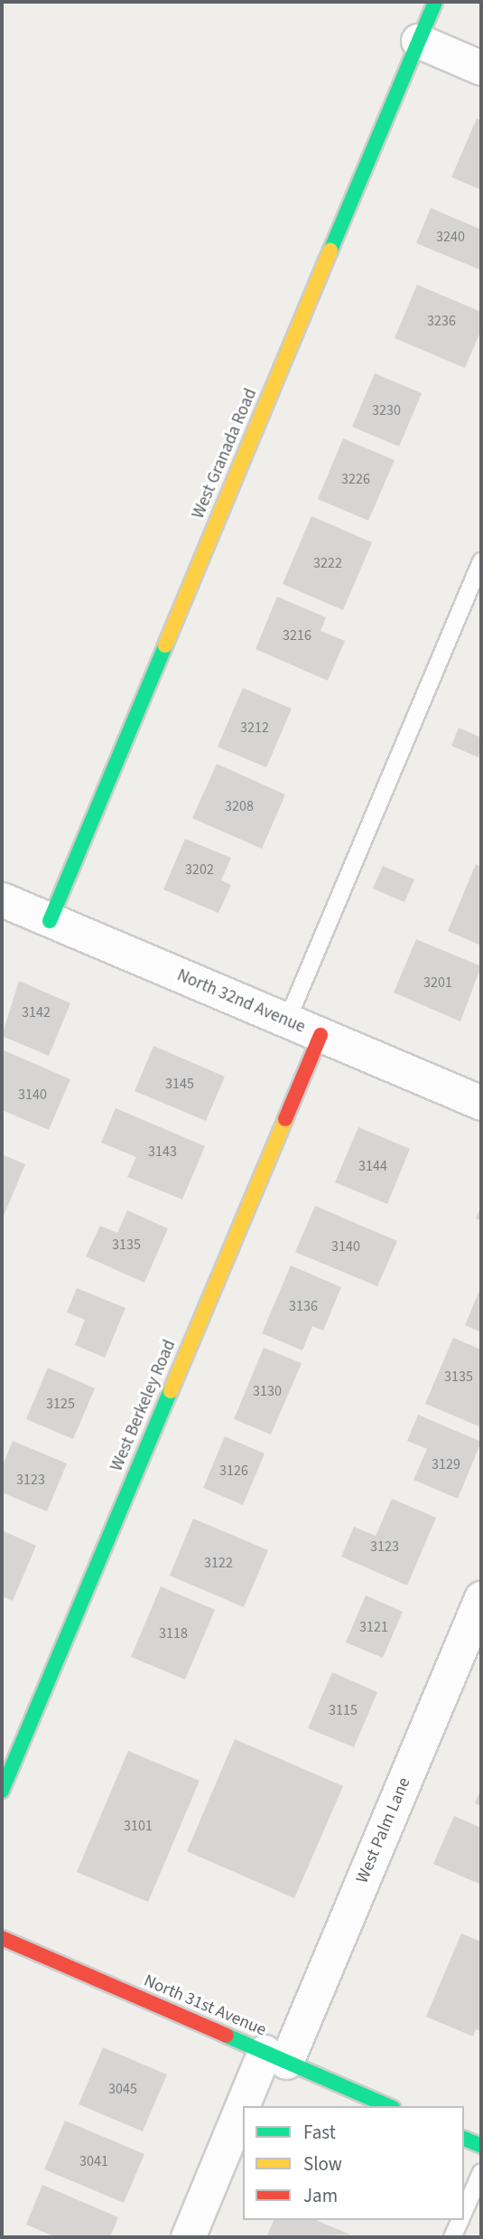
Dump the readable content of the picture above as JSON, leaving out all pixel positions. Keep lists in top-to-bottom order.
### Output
{
  "streets": {
    "street": [
      "West Granada Road",
      "North 32nd Avenue",
      "West Berkeley Road",
      "West Palm Lane",
      "North 31st Avenue"
    ]
  },
  "crossings": [
    ["West Granada Road", "North 32nd Avenue"],
    ["North 32nd Avenue", "West Berkeley Road"],
    ["West Palm Lane", "North 31st Avenue"]
  ],
  "house_numbers": [
    "3240",
    "3236",
    "3230",
    "3226",
    "3222",
    "3216",
    "3212",
    "3208",
    "3202",
    "3201",
    "3142",
    "3145",
    "3140",
    "3143",
    "3144",
    "3135",
    "3140",
    "3136",
    "3135",
    "3130",
    "3125",
    "3129",
    "3126",
    "3123",
    "3123",
    "3122",
    "3121",
    "3118",
    "3115",
    "3101",
    "3045",
    "3041"
  ],
  "legend": ["Fast", "Slow", "Jam"]
}
